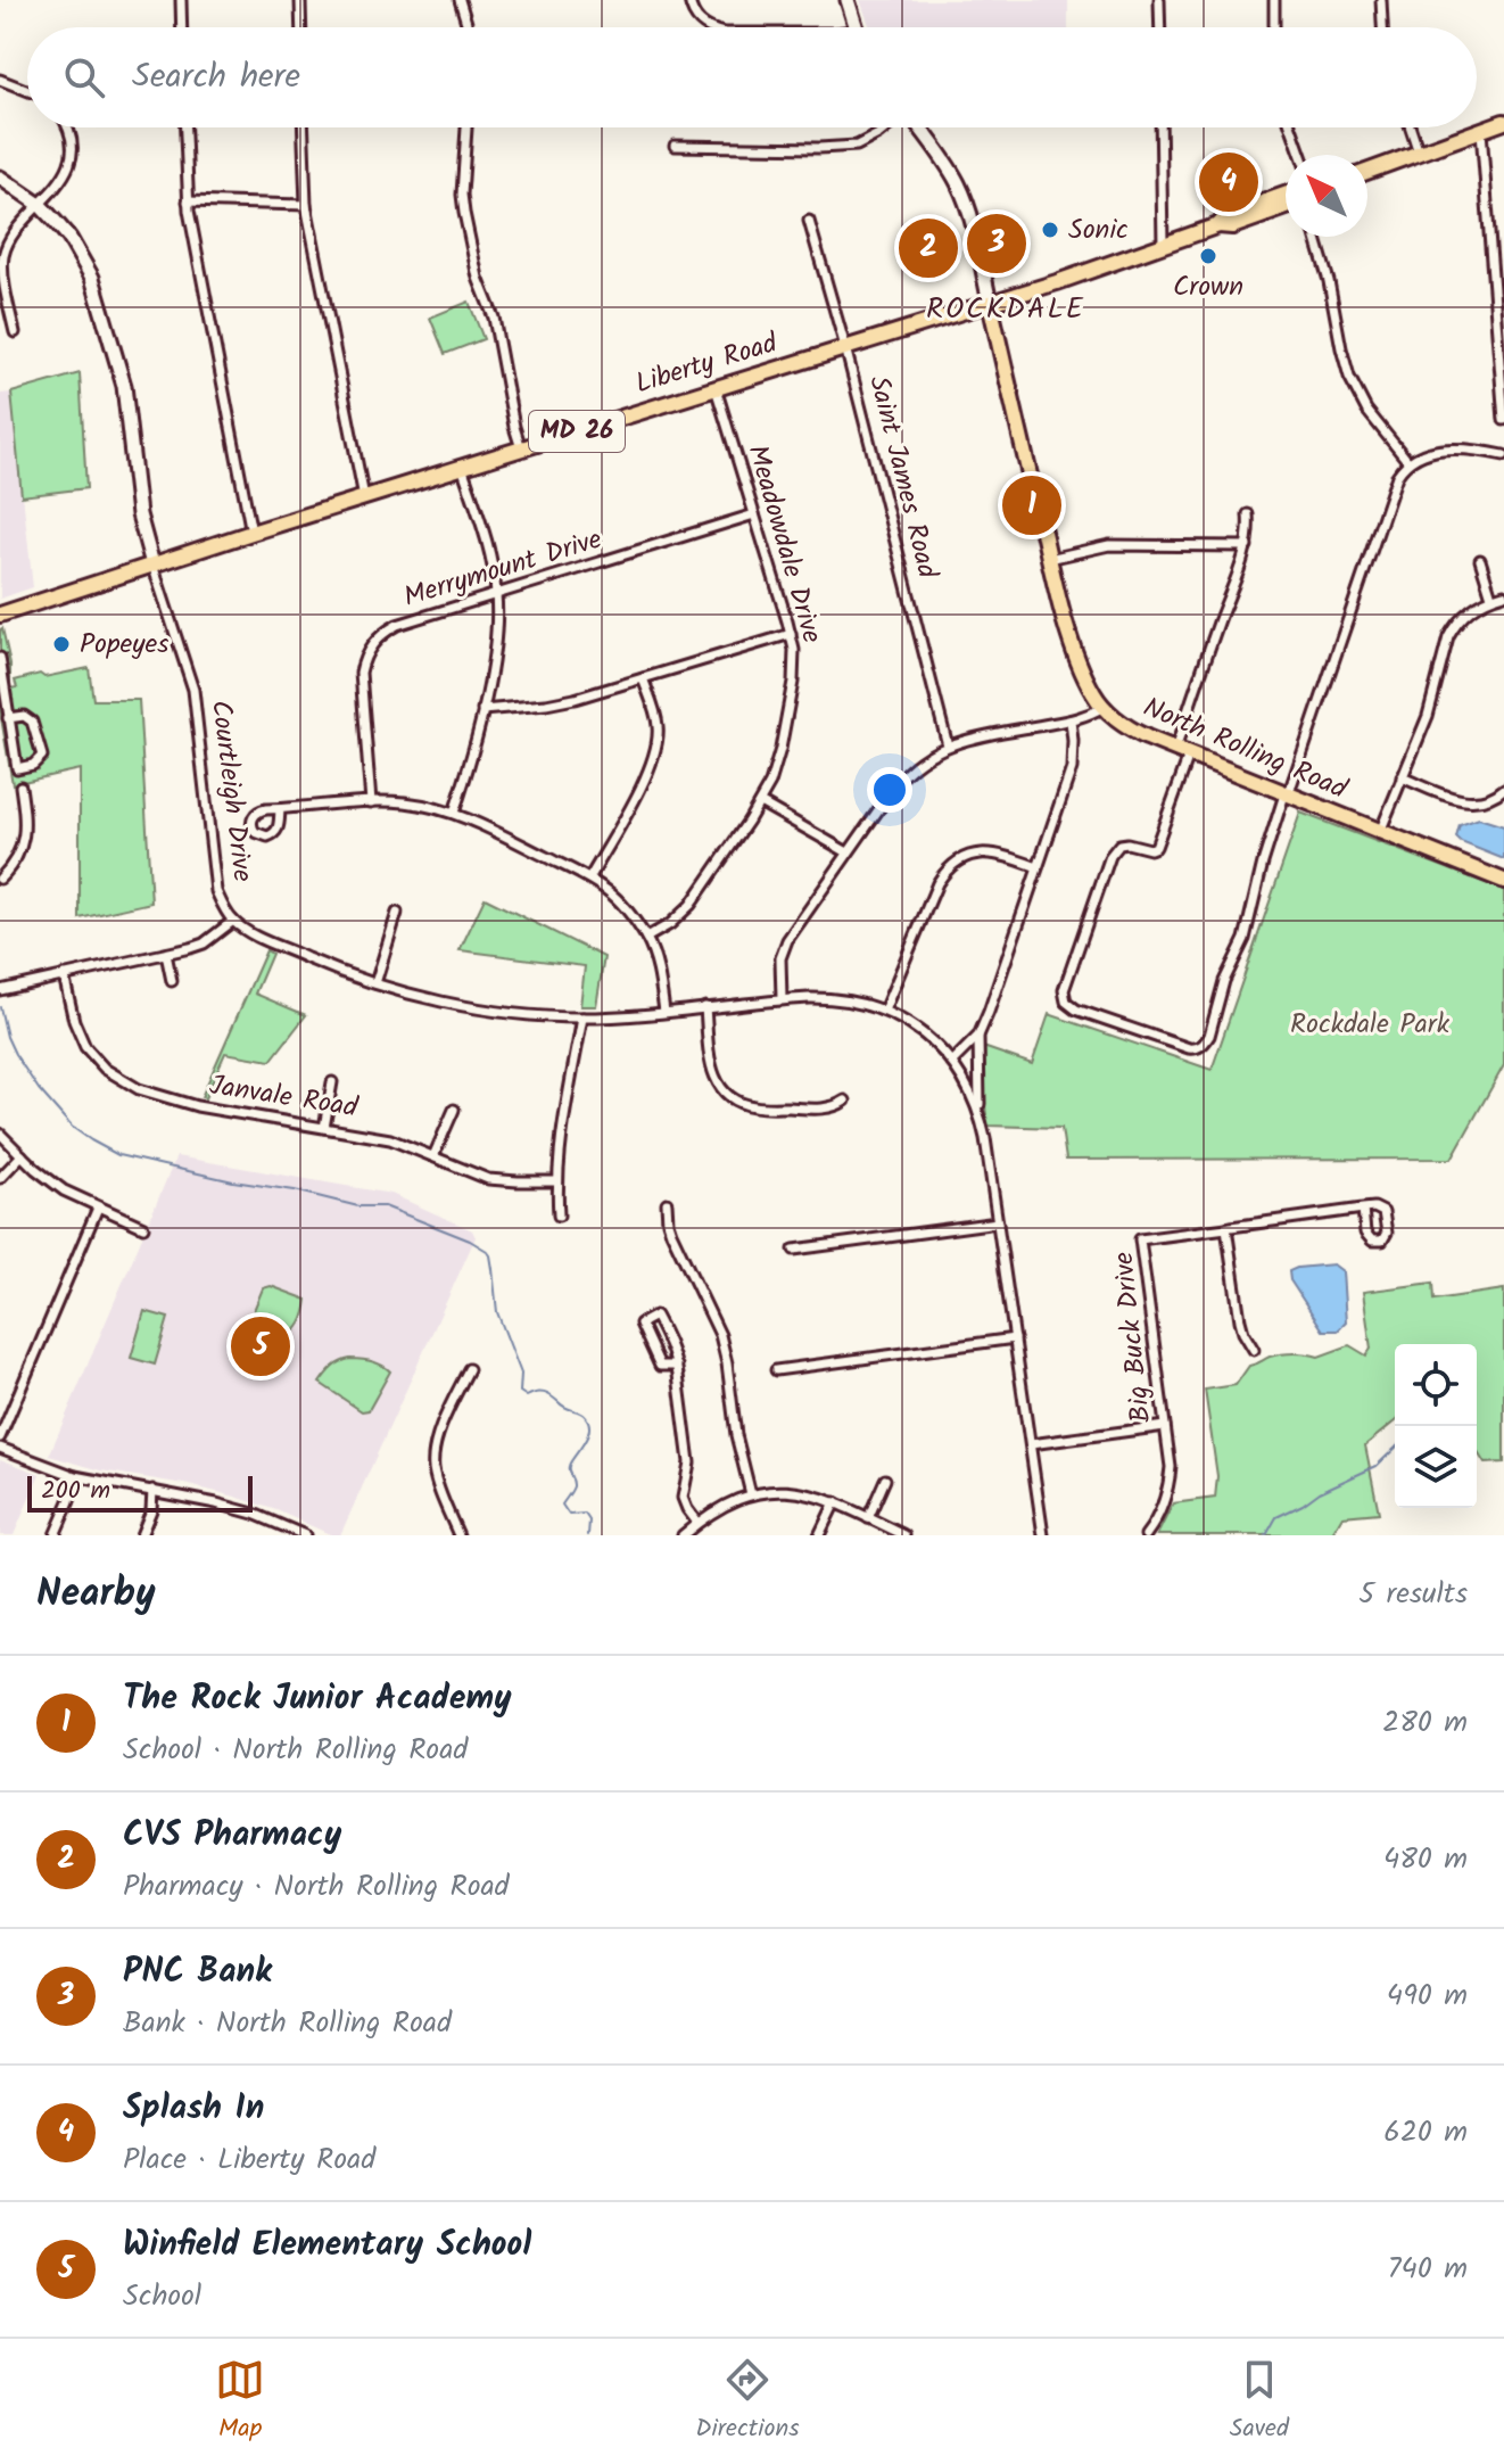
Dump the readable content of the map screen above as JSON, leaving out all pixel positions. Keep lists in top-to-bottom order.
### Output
{
  "streets": {
    "main road": ["Liberty Road", "MD 26", "North Rolling Road"],
    "street": [
      "Saint James Road",
      "Meadowdale Drive",
      "Merrymount Drive",
      "Courtleigh Drive",
      "Janvale Road",
      "Big Buck Drive"
    ]
  },
  "crossings": [
    ["Liberty Road", "Saint James Road"],
    ["Liberty Road", "Meadowdale Drive"],
    ["Liberty Road", "North Rolling Road"],
    ["Liberty Road", "Courtleigh Drive"],
    ["Meadowdale Drive", "Merrymount Drive"]
  ],
  "districts": ["ROCKDALE"],
  "parks": ["Rockdale Park"],
  "places": ["Sonic", "Crown", "Popeyes"],
  "scale_bar": "200 m",
  "north": "top left",
  "page": {
    "search": "Search here",
    "pins": [
      "4",
      "3",
      "2",
      "1",
      "5"
    ],
    "scale": "200 m",
    "heading": ["Nearby", "5 results"],
    "list": [
      {
        "mark": "1",
        "name": "The Rock Junior Academy",
        "note": "School · North Rolling Road",
        "value": "280 m"
      },
      {
        "mark": "2",
        "name": "CVS Pharmacy",
        "note": "Pharmacy · North Rolling Road",
        "value": "480 m"
      },
      {
        "mark": "3",
        "name": "PNC Bank",
        "note": "Bank · North Rolling Road",
        "value": "490 m"
      },
      {
        "mark": "4",
        "name": "Splash In",
        "note": "Place · Liberty Road",
        "value": "620 m"
      },
      {
        "mark": "5",
        "name": "Winfield Elementary School",
        "note": "School",
        "value": "740 m"
      }
    ],
    "nav": ["Map", "Directions", "Saved"]
  }
}
